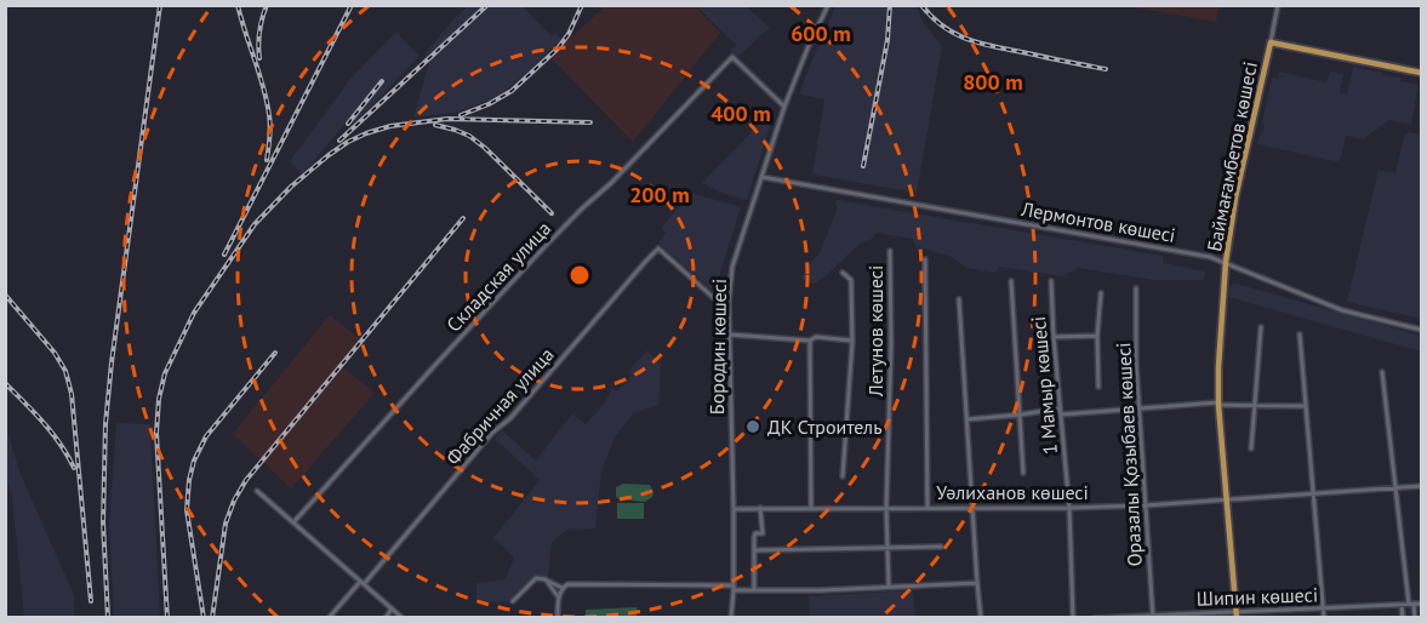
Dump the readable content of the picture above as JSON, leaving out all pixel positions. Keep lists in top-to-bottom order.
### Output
{
  "streets": {
    "main road": ["Баймағамбетов көшесі"],
    "street": [
      "Лермонтов көшесі",
      "Складская улица",
      "Летунов көшесі",
      "Бородин көшесі",
      "1 Мамыр көшесі",
      "Фабричная улица",
      "Оразалы Қозыбаев көшесі",
      "Уәлиханов көшесі",
      "Шипин көшесі"
    ]
  },
  "crossings": [
    ["Баймағамбетов көшесі", "Лермонтов көшесі"],
    ["Баймағамбетов көшесі", "Уәлиханов көшесі"],
    ["Баймағамбетов көшесі", "Шипин көшесі"],
    ["Лермонтов көшесі", "Бородин көшесі"],
    ["Складская улица", "Бородин көшесі"],
    ["Летунов көшесі", "Уәлиханов көшесі"],
    ["Бородин көшесі", "Фабричная улица"],
    ["Бородин көшесі", "Уәлиханов көшесі"],
    ["1 Мамыр көшесі", "Уәлиханов көшесі"],
    ["Оразалы Қозыбаев көшесі", "Уәлиханов көшесі"],
    ["Оразалы Қозыбаев көшесі", "Шипин көшесі"]
  ],
  "places": ["ДК Строитель"],
  "rings": [
    "600 m",
    "800 m",
    "400 m",
    "200 m"
  ]
}
